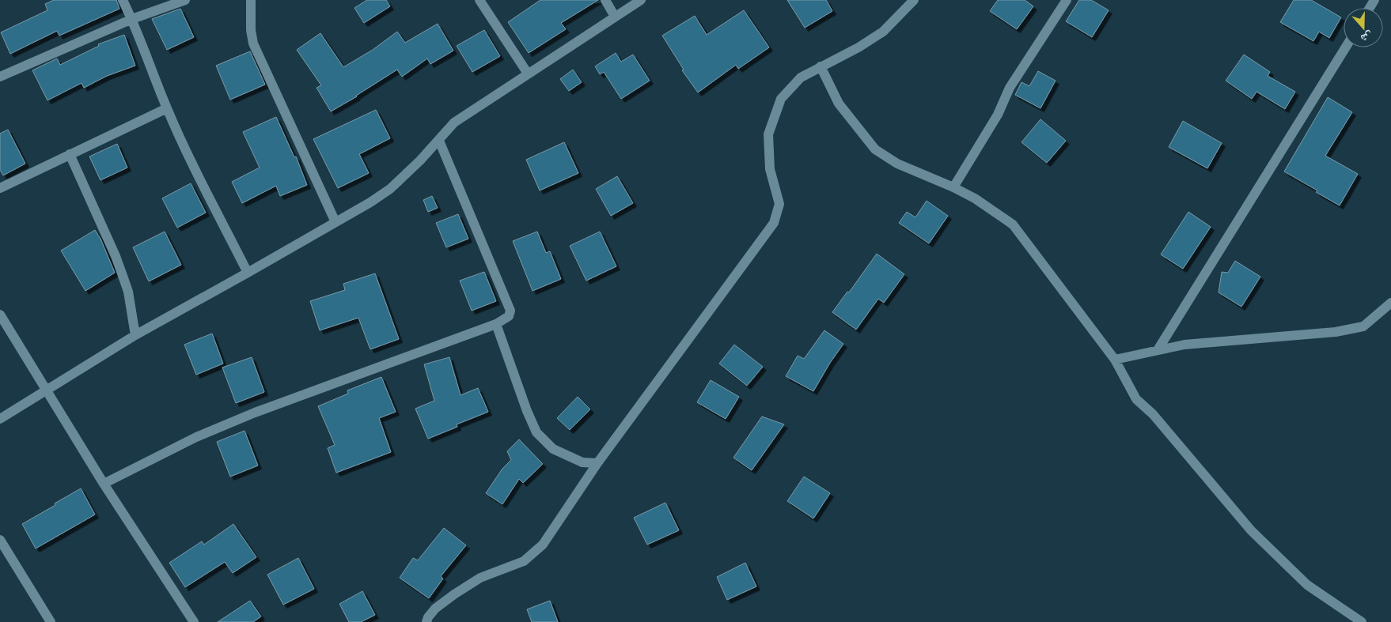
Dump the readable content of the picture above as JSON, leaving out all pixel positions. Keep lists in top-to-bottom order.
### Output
{
  "north": "bottom"
}
